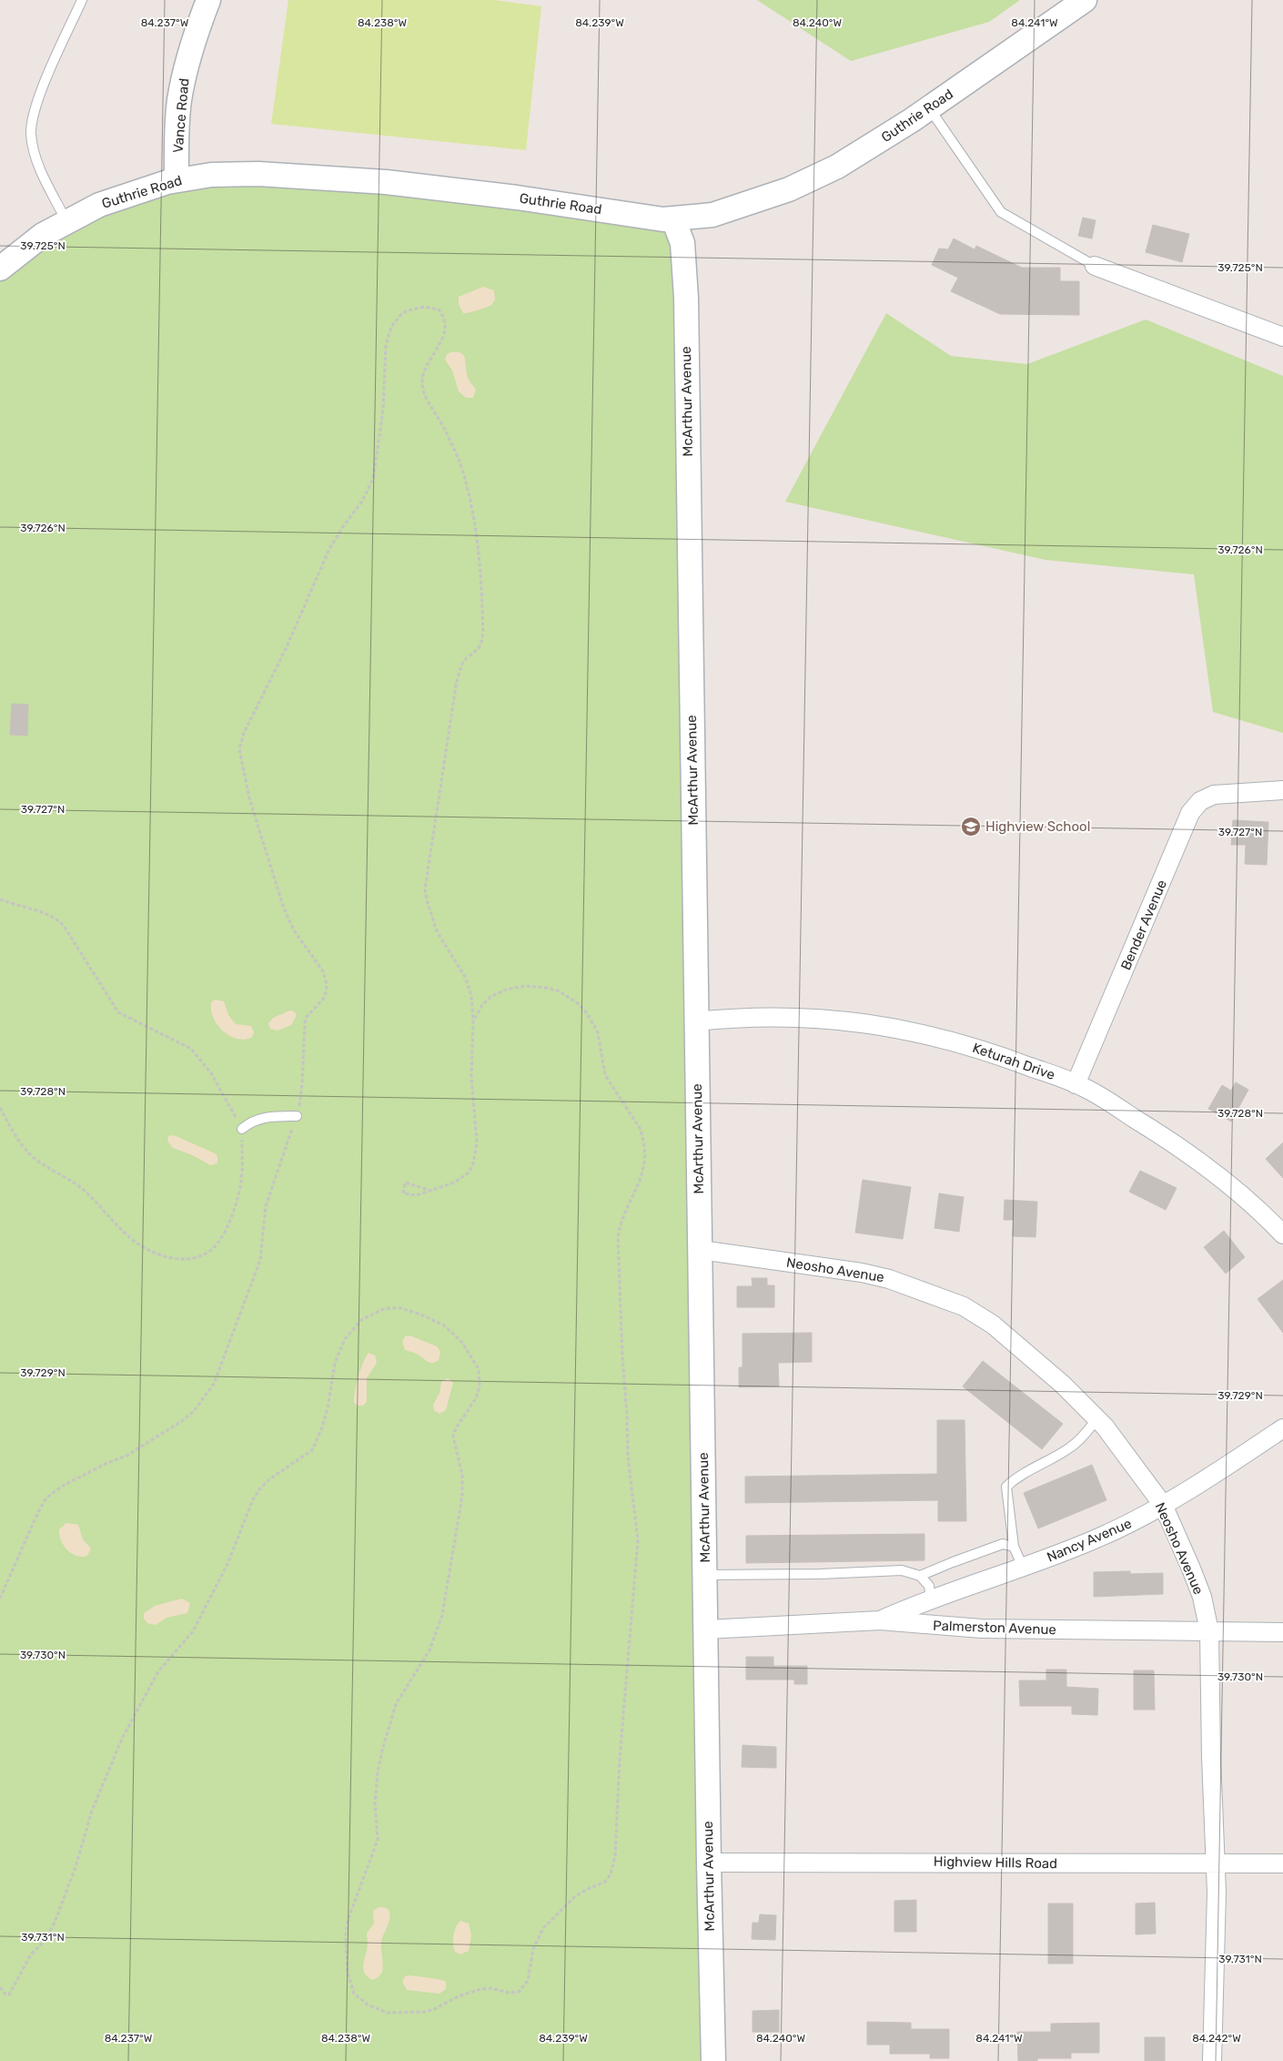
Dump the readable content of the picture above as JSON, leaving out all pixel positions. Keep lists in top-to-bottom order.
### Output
{
  "streets": {
    "street": [
      "Vance Road",
      "Guthrie Road",
      "McArthur Avenue",
      "Bender Avenue",
      "Keturah Drive",
      "Neosho Avenue",
      "Nancy Avenue",
      "Palmerston Avenue",
      "Highview Hills Road"
    ]
  },
  "crossings": [
    ["Vance Road", "Guthrie Road"],
    ["Guthrie Road", "McArthur Avenue"],
    ["McArthur Avenue", "Keturah Drive"],
    ["McArthur Avenue", "Neosho Avenue"],
    ["McArthur Avenue", "Palmerston Avenue"],
    ["McArthur Avenue", "Highview Hills Road"],
    ["Bender Avenue", "Keturah Drive"],
    ["Neosho Avenue", "Nancy Avenue"],
    ["Neosho Avenue", "Palmerston Avenue"],
    ["Neosho Avenue", "Highview Hills Road"],
    ["Nancy Avenue", "Palmerston Avenue"]
  ],
  "places": {
    "school or university": ["Highview School"]
  },
  "coordinates": [
    "84.237°W",
    "84.238°W",
    "84.239°W",
    "84.240°W",
    "84.241°W",
    "39.725°N",
    "39.726°N",
    "39.727°N",
    "39.728°N",
    "39.729°N",
    "39.730°N",
    "39.731°N",
    "84.242°W"
  ]
}
